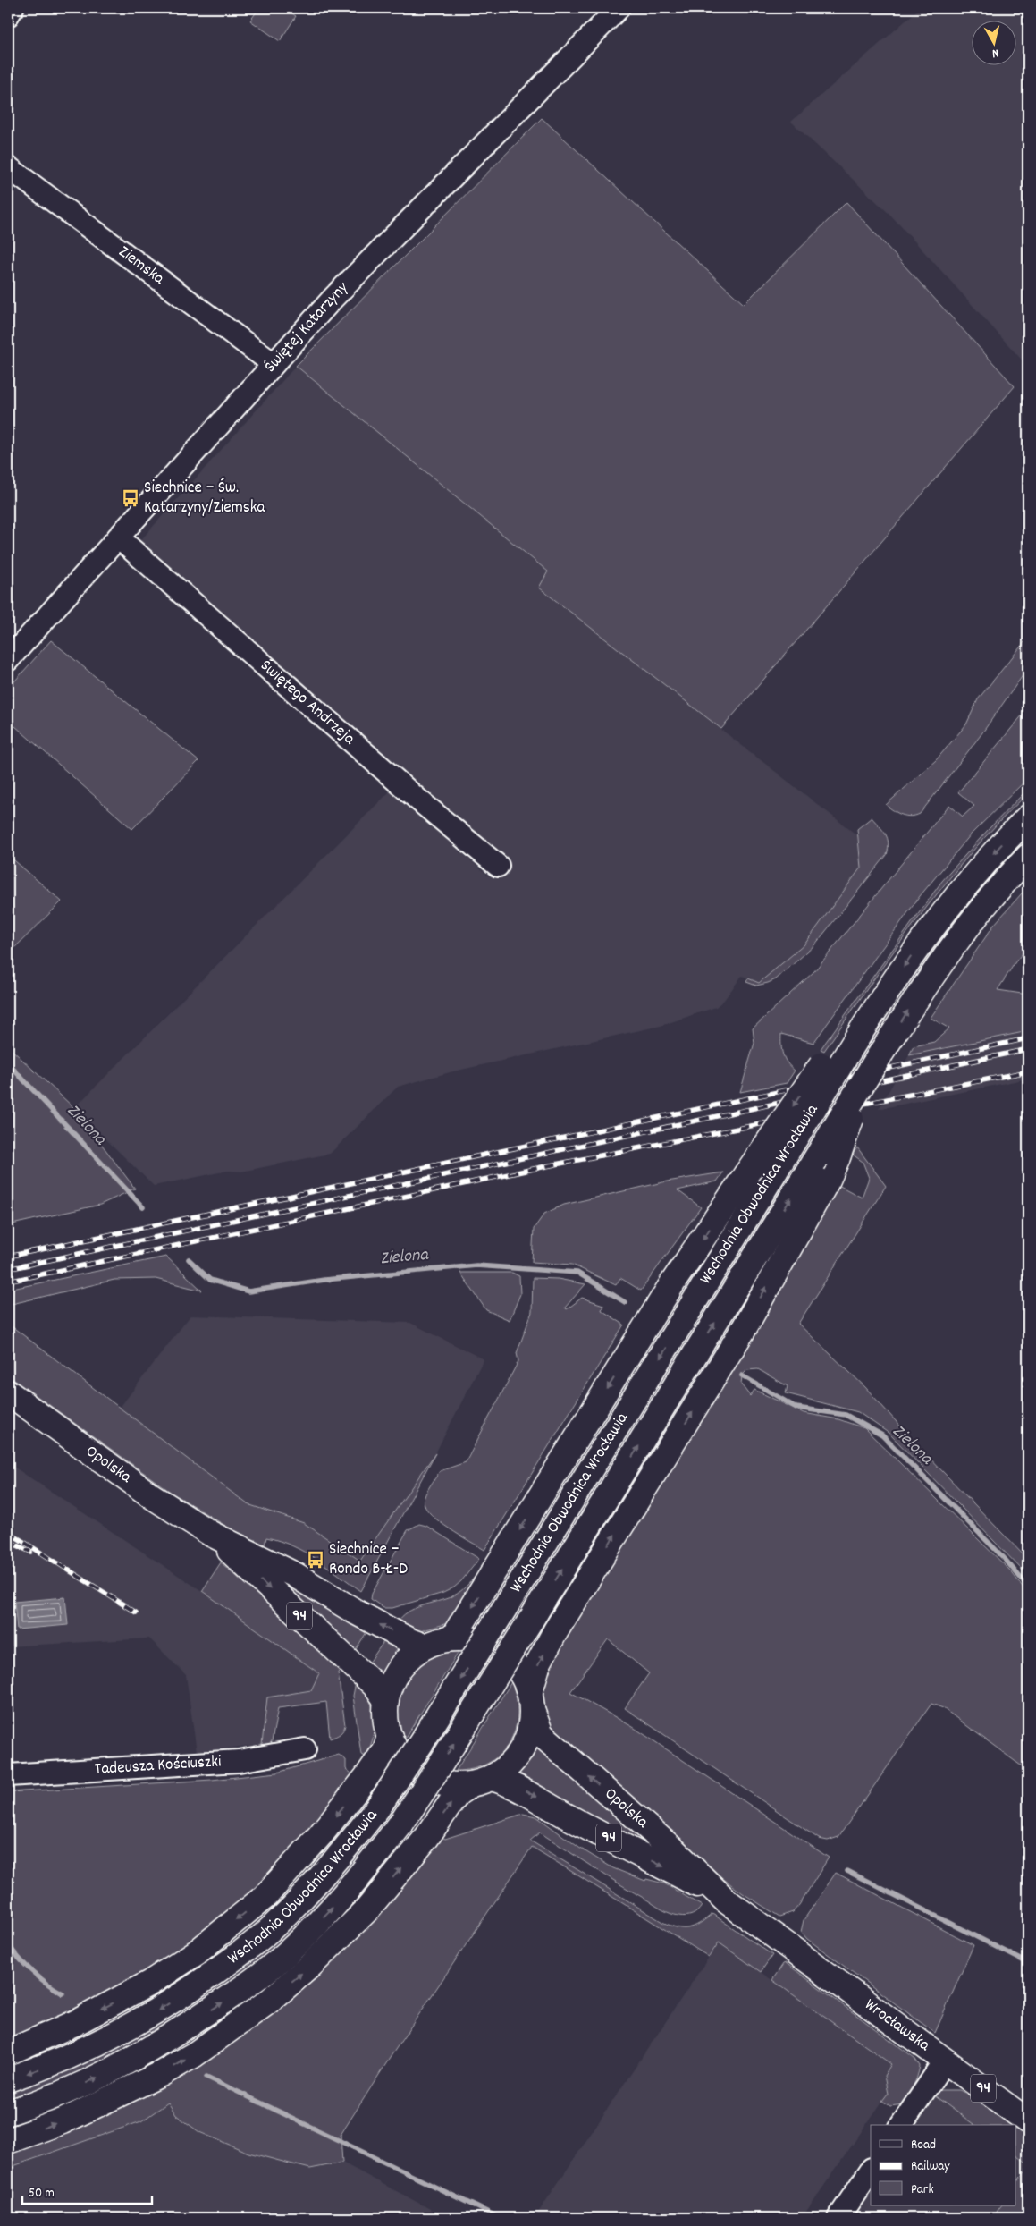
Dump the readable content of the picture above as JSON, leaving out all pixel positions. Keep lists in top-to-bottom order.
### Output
{
  "streets": {
    "main road": [
      "Wschodnia Obwodnica Wrocławia",
      "Opolska",
      "94",
      "Wrocławska"
    ],
    "street": [
      "Ziemska",
      "Świętej Katarzyny",
      "Świętego Andrzeja",
      "Tadeusza Kościuszki"
    ]
  },
  "crossings": [
    ["Ziemska", "Świętej Katarzyny"],
    ["Świętej Katarzyny", "Świętego Andrzeja"],
    ["Opolska", "94"],
    ["Opolska", "Wrocławska"]
  ],
  "water": ["Zielona"],
  "places": {
    "bus stop": ["Siechnice – Św. Katarzyny/Ziemska", "Siechnice – Rondo B-Ł-D"]
  },
  "legend": ["Road", "Railway", "Park"],
  "scale_bar": "50 m",
  "north": "bottom"
}
